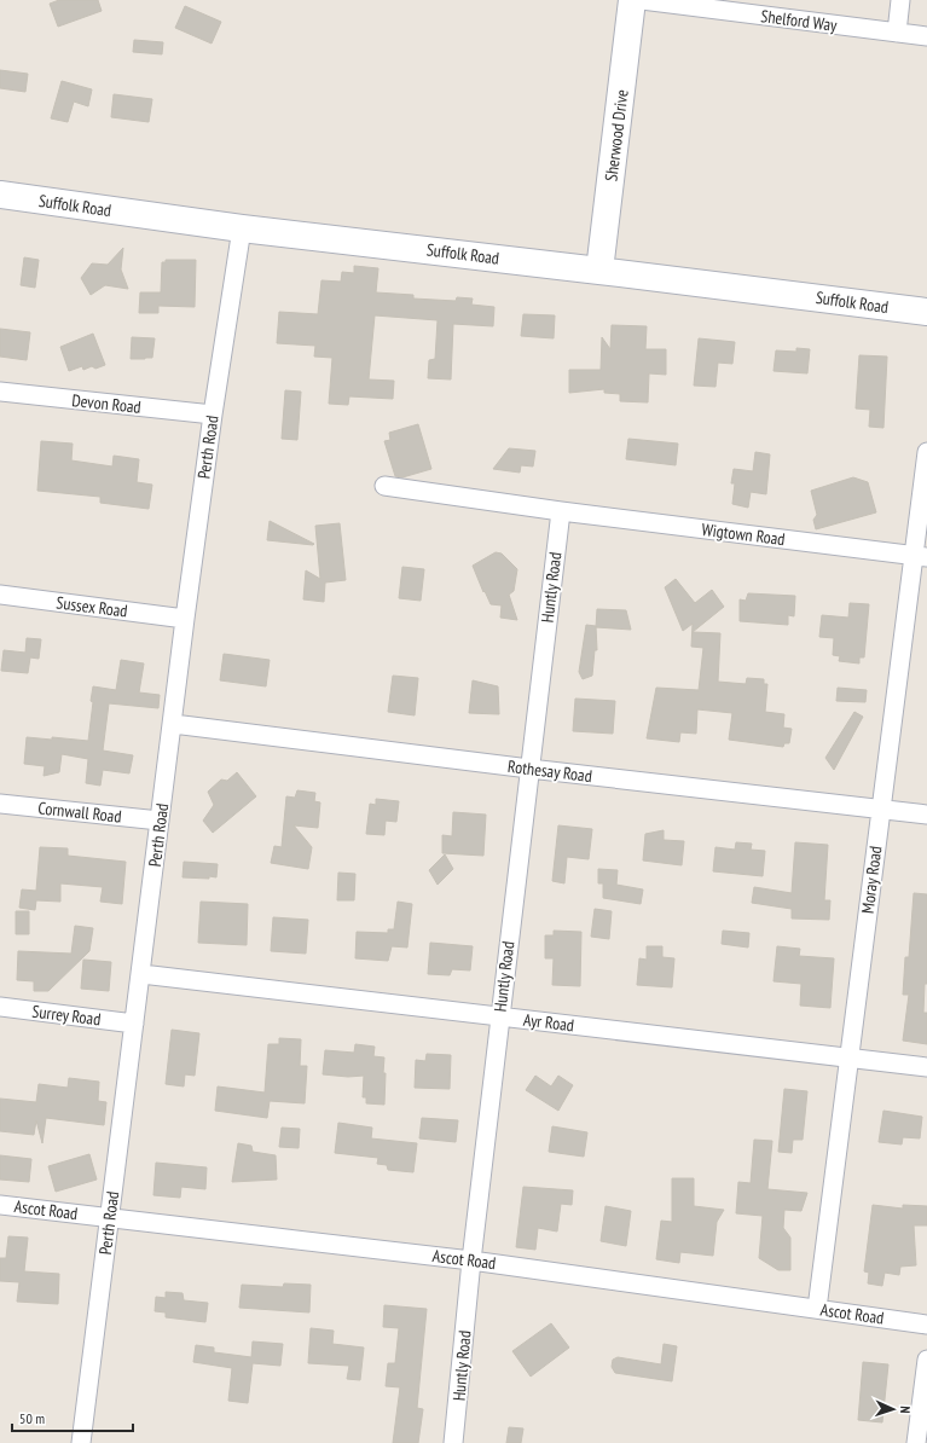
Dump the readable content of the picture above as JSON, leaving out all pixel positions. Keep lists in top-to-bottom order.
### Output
{
  "streets": {
    "street": [
      "Shelford Way",
      "Sherwood Drive",
      "Suffolk Road",
      "Devon Road",
      "Perth Road",
      "Wigtown Road",
      "Huntly Road",
      "Sussex Road",
      "Rothesay Road",
      "Cornwall Road",
      "Moray Road",
      "Surrey Road",
      "Ayr Road",
      "Ascot Road"
    ]
  },
  "crossings": [
    ["Sherwood Drive", "Suffolk Road"],
    ["Suffolk Road", "Perth Road"],
    ["Devon Road", "Perth Road"],
    ["Perth Road", "Sussex Road"],
    ["Perth Road", "Rothesay Road"],
    ["Perth Road", "Cornwall Road"],
    ["Perth Road", "Surrey Road"],
    ["Perth Road", "Ayr Road"],
    ["Perth Road", "Ascot Road"],
    ["Wigtown Road", "Huntly Road"],
    ["Wigtown Road", "Moray Road"],
    ["Huntly Road", "Rothesay Road"],
    ["Huntly Road", "Ayr Road"],
    ["Huntly Road", "Ascot Road"],
    ["Rothesay Road", "Moray Road"],
    ["Moray Road", "Ayr Road"],
    ["Moray Road", "Ascot Road"]
  ],
  "scale_bar": "50 m",
  "north": "right"
}
